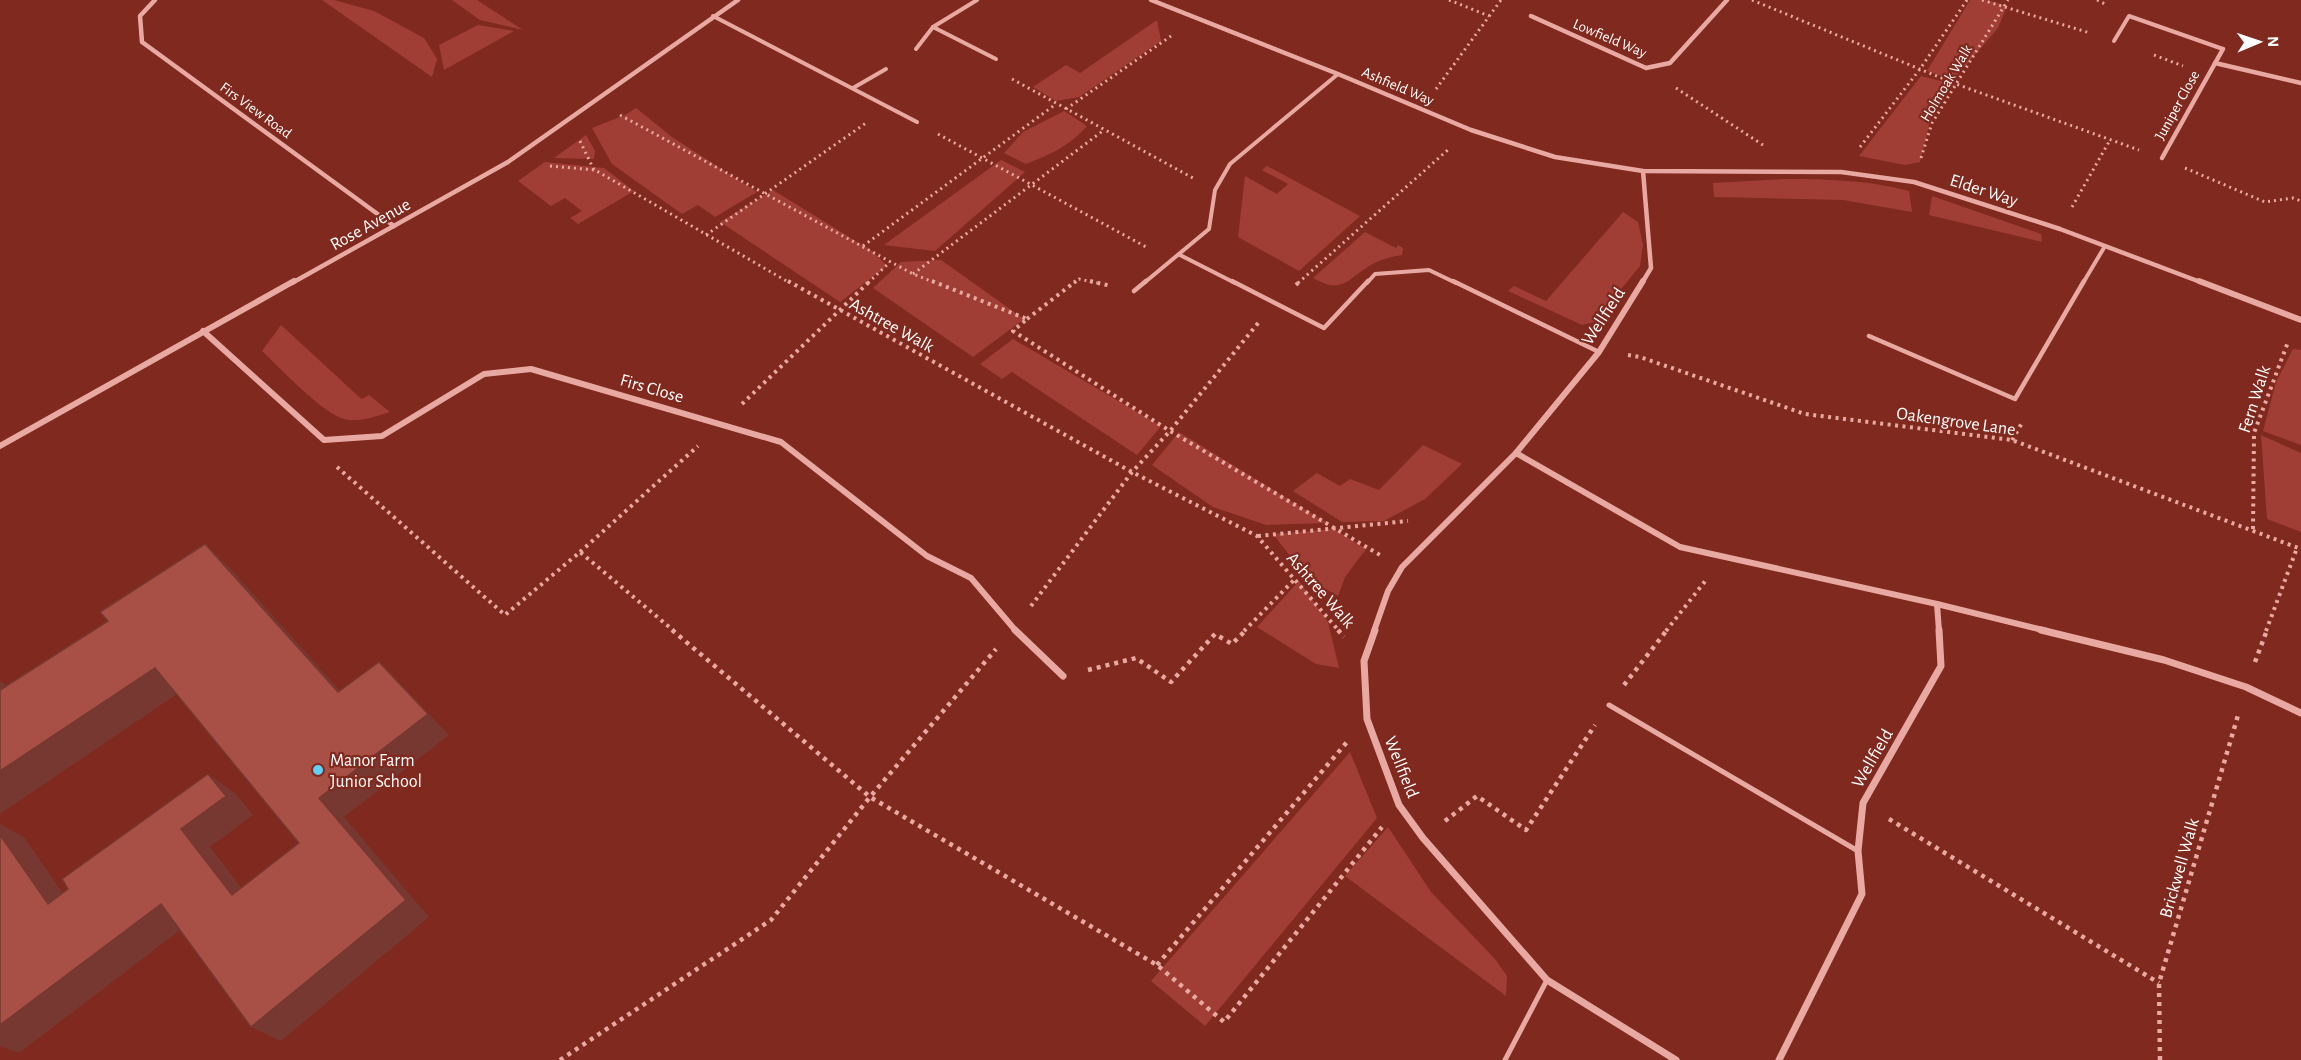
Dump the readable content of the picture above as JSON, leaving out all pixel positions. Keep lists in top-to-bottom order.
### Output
{
  "streets": {
    "street": [
      "Lowfield Way",
      "Ashfield Way",
      "Juniper Close",
      "Firs View Road",
      "Elder Way",
      "Rose Avenue",
      "Wellfield",
      "Firs Close"
    ],
    "path": [
      "Holmoak Walk",
      "Ashtree Walk",
      "Fern Walk",
      "Oakengrove Lane",
      "Brickwell Walk"
    ]
  },
  "crossings": [
    ["Holmoak Walk", "Elder Way"],
    ["Ashfield Way", "Elder Way"],
    ["Ashfield Way", "Wellfield"],
    ["Firs View Road", "Rose Avenue"],
    ["Elder Way", "Wellfield"],
    ["Elder Way", "Fern Walk"],
    ["Rose Avenue", "Ashtree Walk"],
    ["Rose Avenue", "Firs Close"],
    ["Wellfield", "Ashtree Walk"],
    ["Wellfield", "Oakengrove Lane"],
    ["Fern Walk", "Oakengrove Lane"],
    ["Oakengrove Lane", "Brickwell Walk"]
  ],
  "places": ["Manor Farm Junior School"],
  "north": "right"
}
